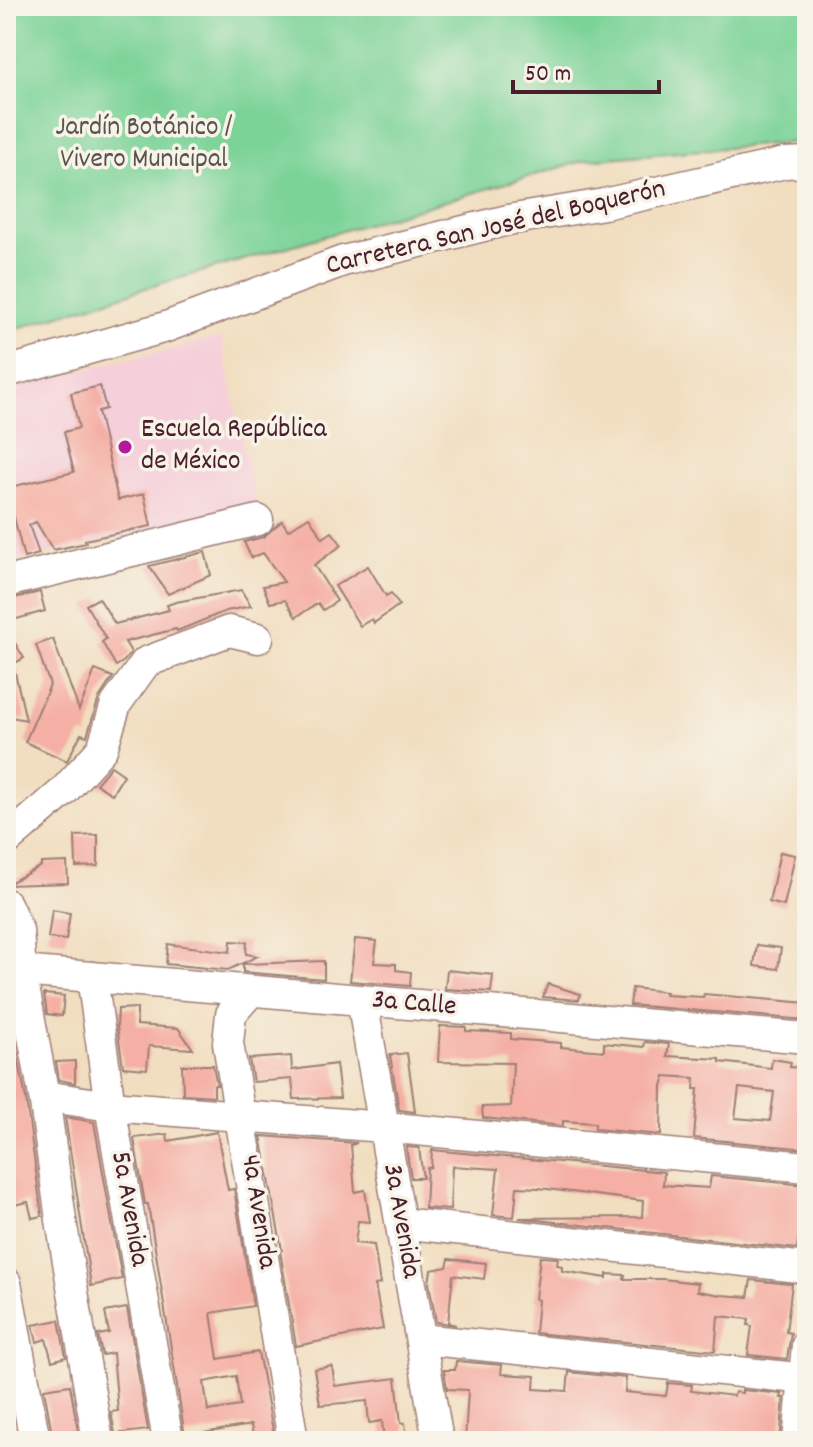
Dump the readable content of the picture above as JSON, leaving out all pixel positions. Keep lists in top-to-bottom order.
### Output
{
  "streets": {
    "street": [
      "Carretera San José del Boquerón",
      "3a Calle",
      "5a Avenida",
      "4a Avenida",
      "3a Avenida"
    ]
  },
  "crossings": [
    ["3a Calle", "5a Avenida"],
    ["3a Calle", "4a Avenida"],
    ["3a Calle", "3a Avenida"]
  ],
  "parks": ["Jardín Botánico / Vivero Municipal"],
  "places": ["Escuela República de México"],
  "scale_bar": "50 m"
}
